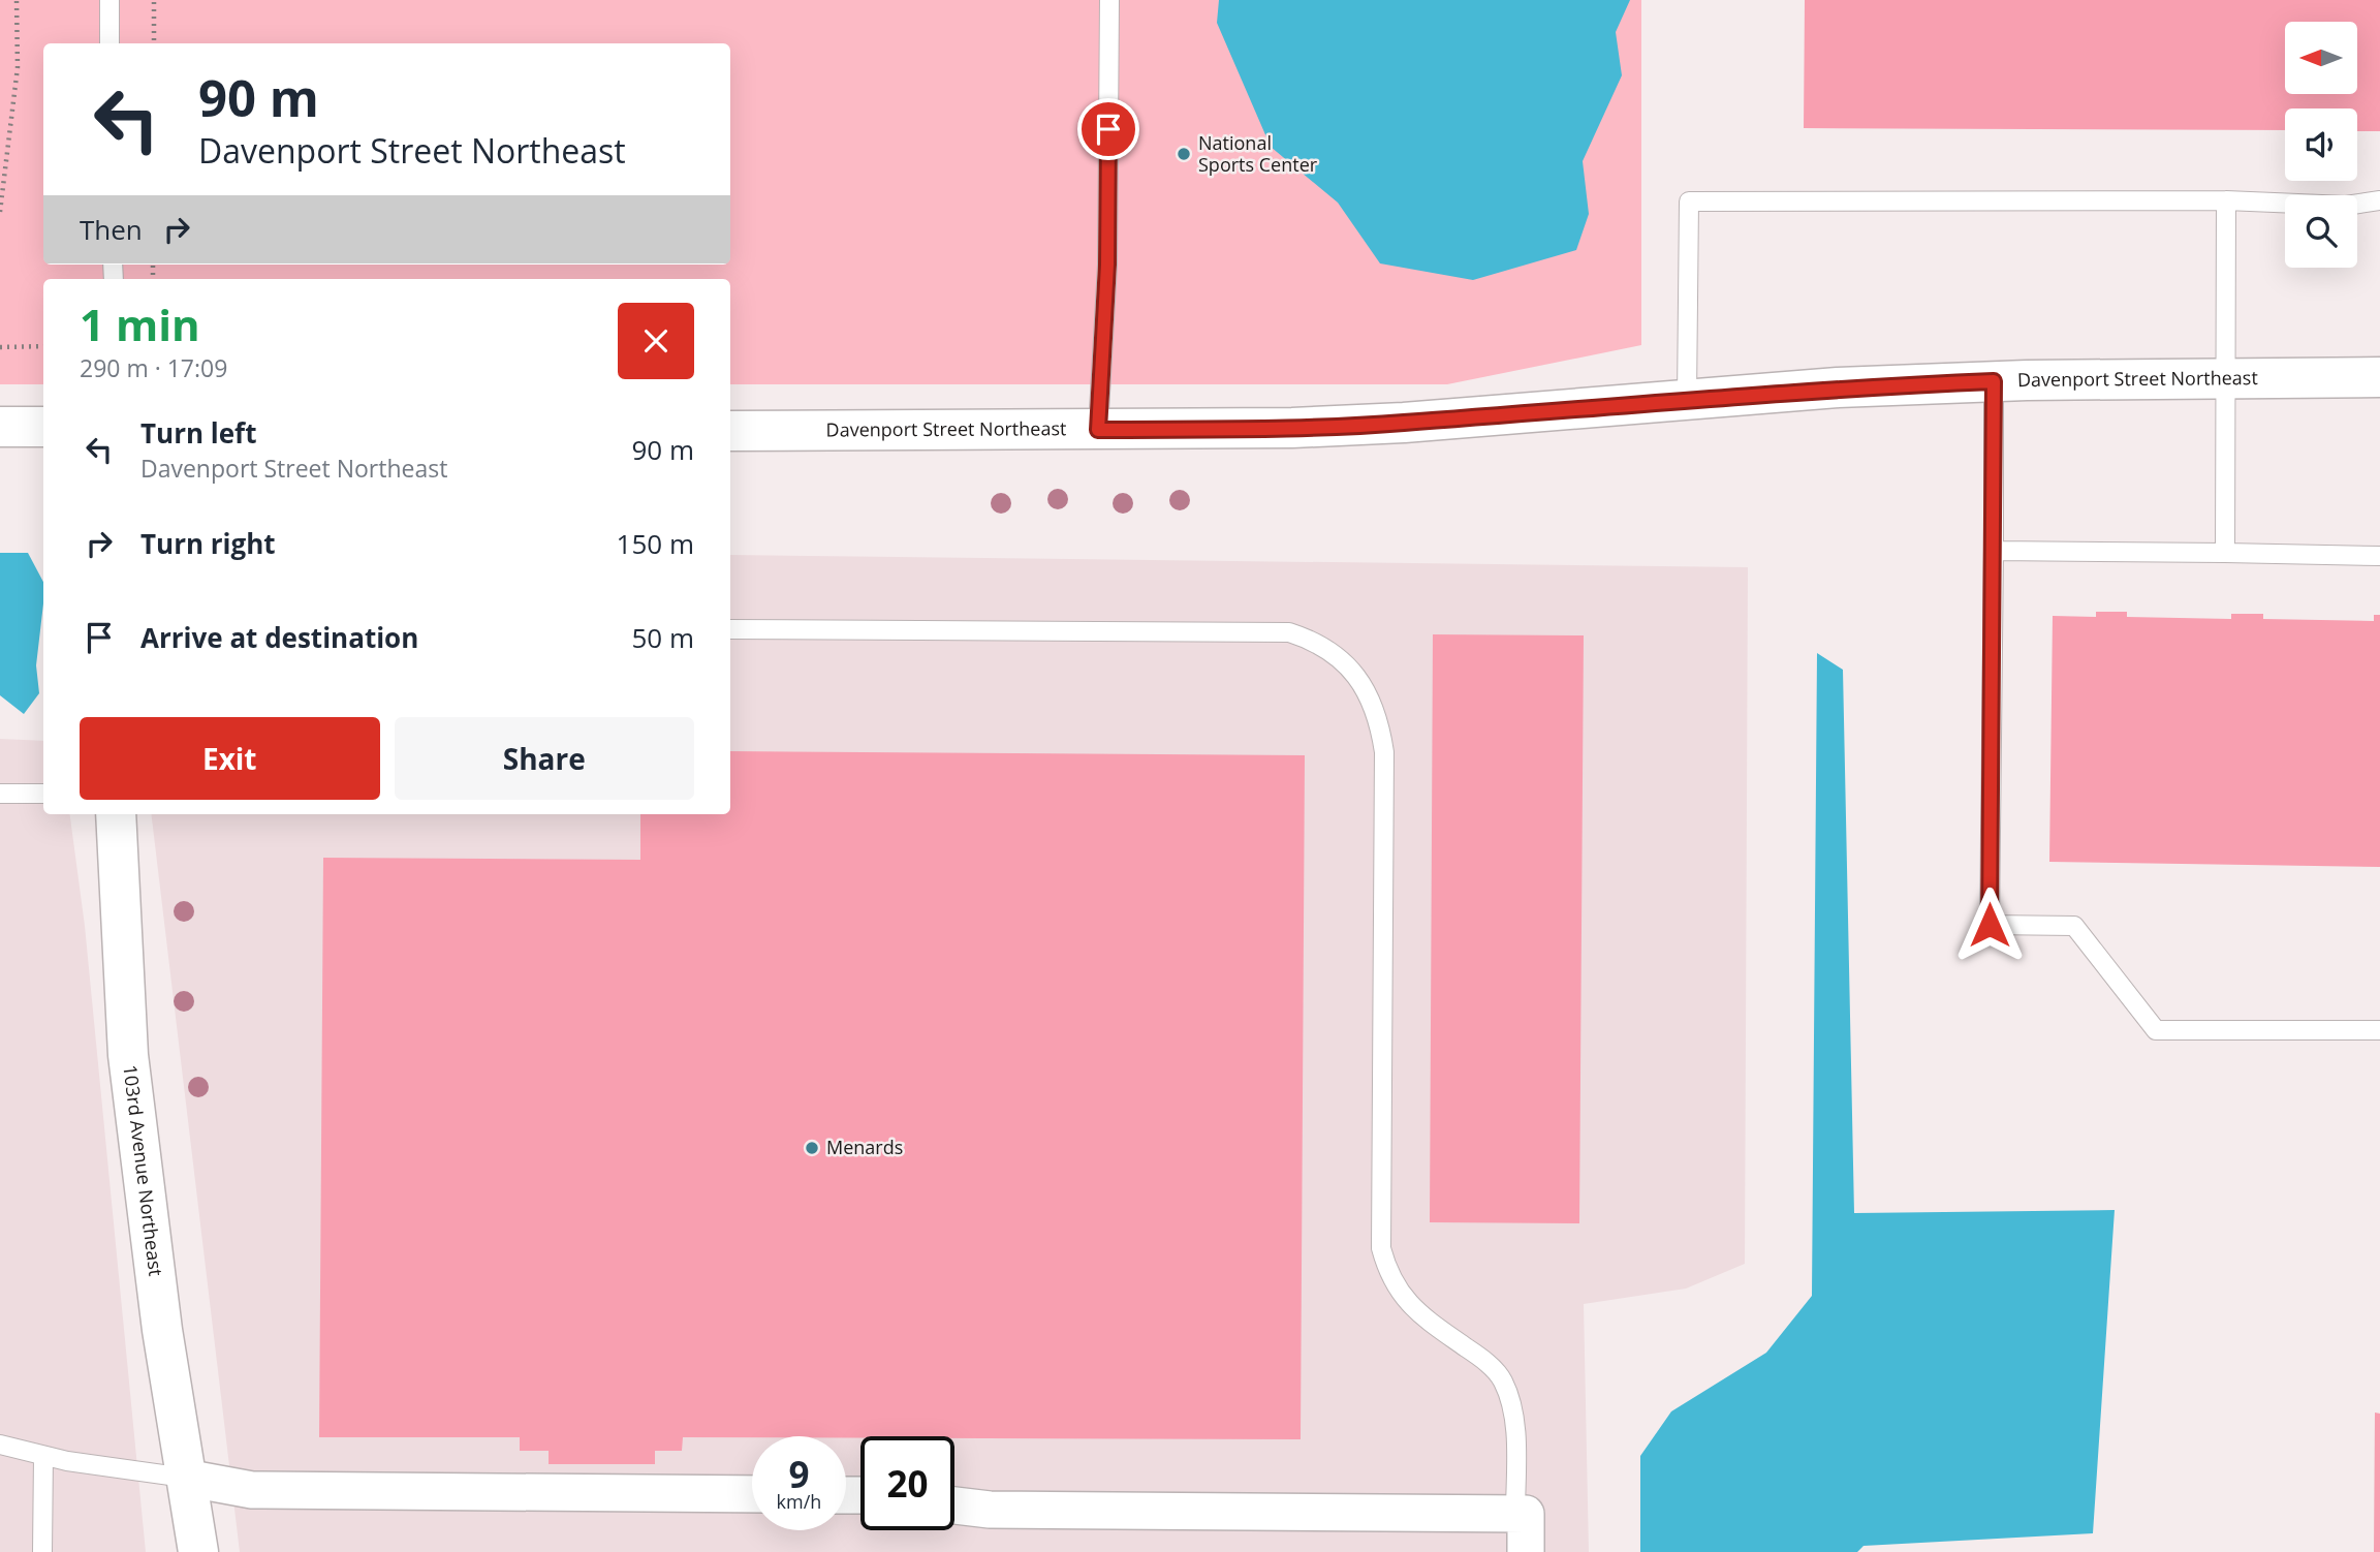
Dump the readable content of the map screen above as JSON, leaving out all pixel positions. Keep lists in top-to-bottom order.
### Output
{
  "streets": {
    "street": ["Davenport Street Northeast", "103rd Avenue Northeast"]
  },
  "places": ["National Sports Center", "Menards"],
  "north": "left",
  "page": {
    "turn": ["90 m", "Davenport Street Northeast"],
    "then": "Then",
    "heading": ["1 min", "290 m · 17:09"],
    "list": [
      {
        "name": "Turn left",
        "note": "Davenport Street Northeast",
        "value": "90 m"
      },
      {
        "name": "Turn right",
        "value": "150 m"
      },
      {
        "name": "Arrive at destination",
        "value": "50 m"
      }
    ],
    "buttons": ["Exit", "Share"],
    "speed": "9 km/h",
    "limit": "20"
  }
}
